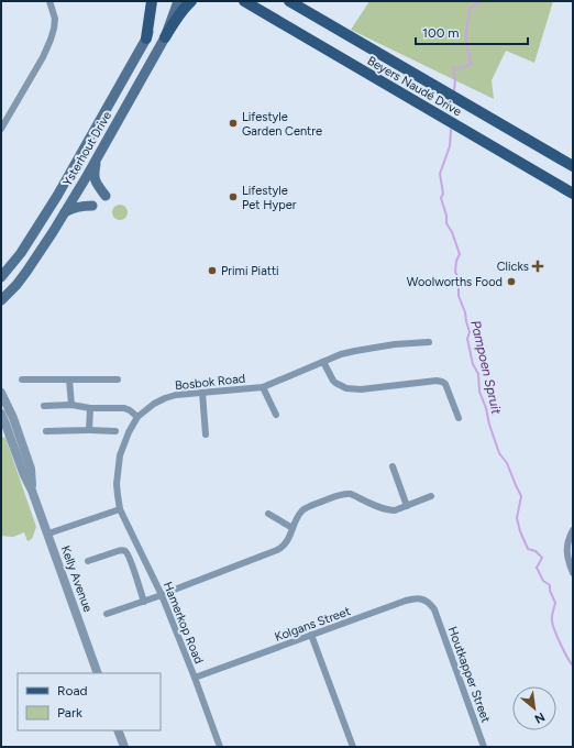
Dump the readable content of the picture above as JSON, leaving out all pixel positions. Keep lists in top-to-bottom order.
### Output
{
  "streets": {
    "main road": ["Beyers Naudé Drive", "Ysterhout Drive"],
    "street": [
      "Bosbok Road",
      "Kelly Avenue",
      "Hamerkop Road",
      "Kolgans Street",
      "Houtkapper Street"
    ]
  },
  "crossings": [
    ["Bosbok Road", "Hamerkop Road"],
    ["Hamerkop Road", "Kolgans Street"],
    ["Kolgans Street", "Houtkapper Street"]
  ],
  "water": ["Pampoen Spruit"],
  "places": {
    "other": [
      "Lifestyle Garden Centre",
      "Lifestyle Pet Hyper",
      "Primi Piatti",
      "Woolworths Food"
    ],
    "health": ["Clicks"]
  },
  "legend": ["Road", "Park"],
  "scale_bar": "100 m",
  "north": "bottom right"
}
